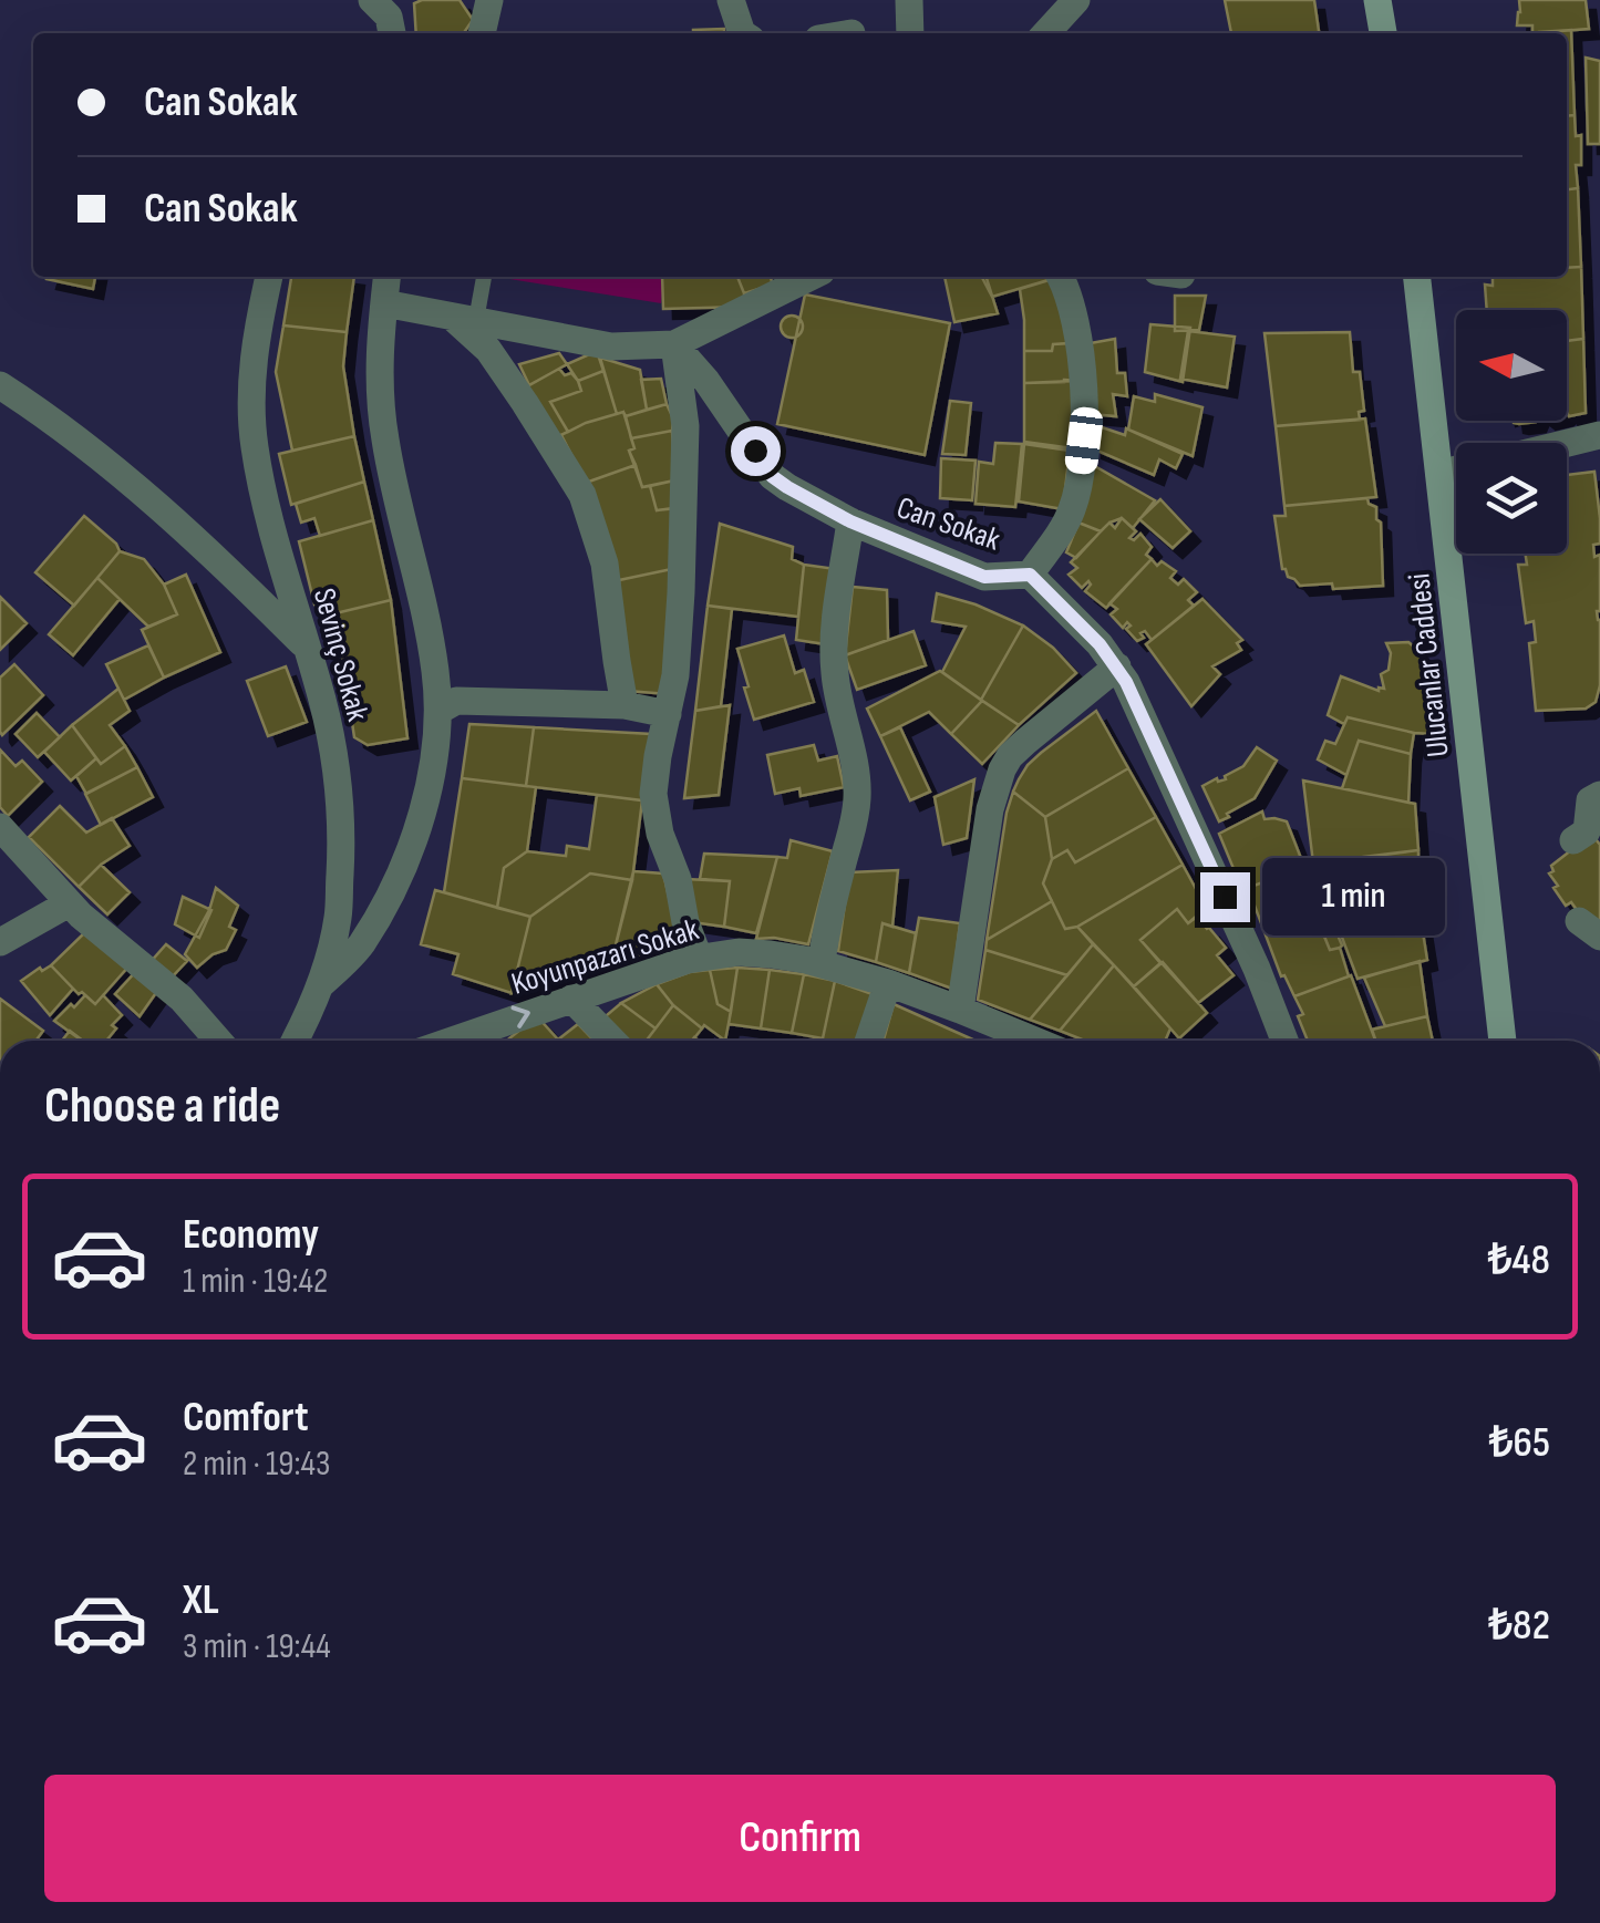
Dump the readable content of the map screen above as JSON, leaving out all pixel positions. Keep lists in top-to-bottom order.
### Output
{
  "streets": {
    "main road": ["Ulucanlar Caddesi"],
    "street": ["Can Sokak", "Sevinç Sokak", "Koyunpazarı Sokak"]
  },
  "north": "left",
  "page": {
    "banner": ["Can Sokak", "Can Sokak"],
    "bubble": "1 min",
    "heading": "Choose a ride",
    "list": [
      {
        "name": "Economy",
        "note": "1 min · 19:42",
        "value": "₺48"
      },
      {
        "name": "Comfort",
        "note": "2 min · 19:43",
        "value": "₺65"
      },
      {
        "name": "XL",
        "note": "3 min · 19:44",
        "value": "₺82"
      }
    ],
    "buttons": "Confirm"
  }
}
